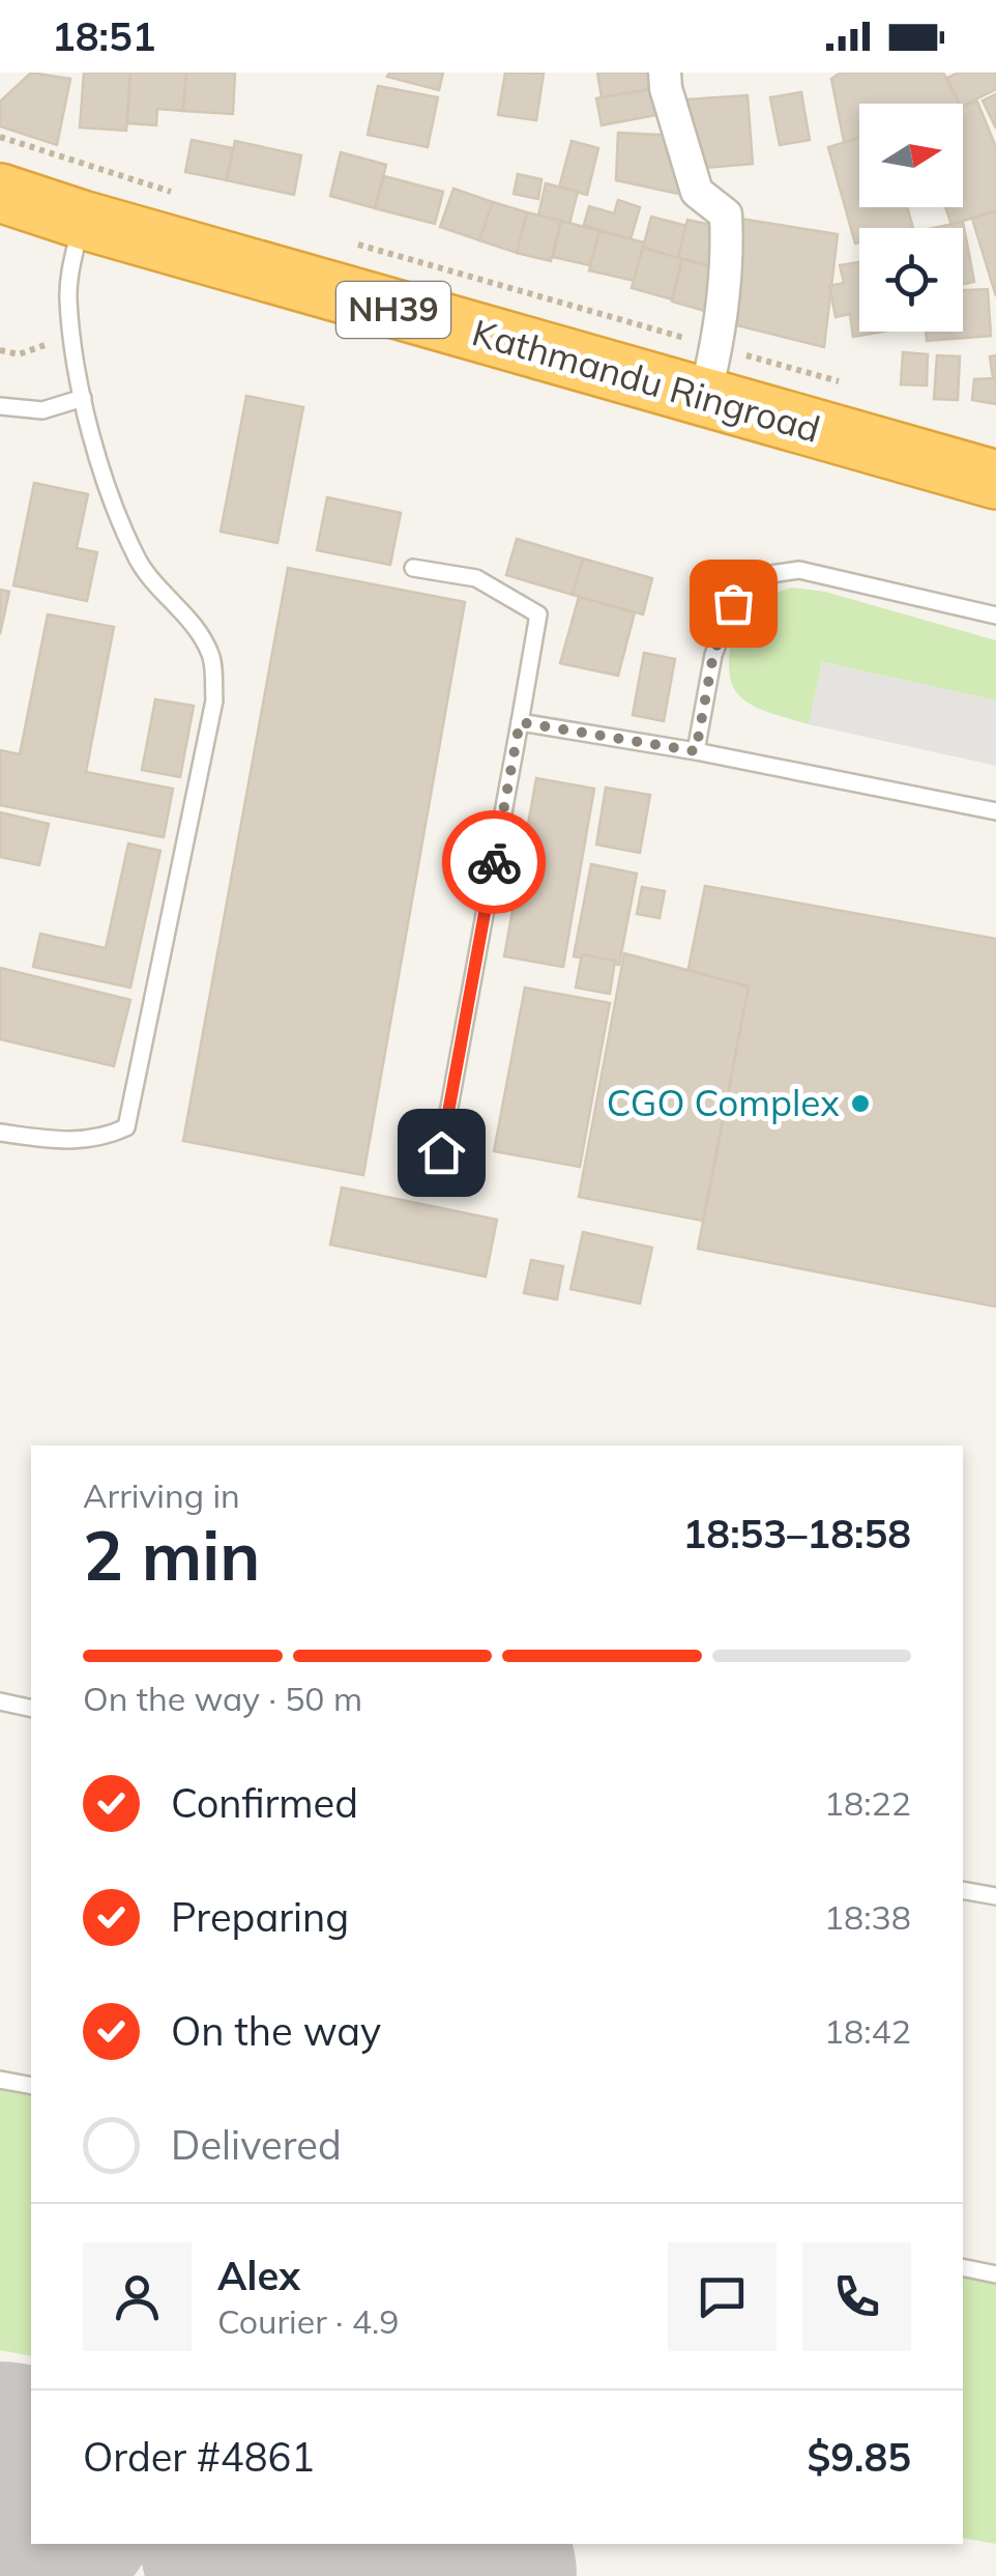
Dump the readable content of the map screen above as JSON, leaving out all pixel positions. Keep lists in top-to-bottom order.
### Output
{
  "streets": {
    "highway": ["NH39", "Kathmandu Ringroad"]
  },
  "places": ["CGO Complex"],
  "north": "right",
  "page": {
    "status": "18:51",
    "heading": ["2 min", "Arriving in", "18:53–18:58"],
    "panel": [
      "Alex",
      "Courier · 4.9",
      "Order #4861",
      "$9.85"
    ],
    "bar": "On the way · 50 m",
    "list": [
      ["Confirmed", "18:22"],
      ["Preparing", "18:38"],
      ["On the way", "18:42"],
      "Delivered"
    ]
  }
}
